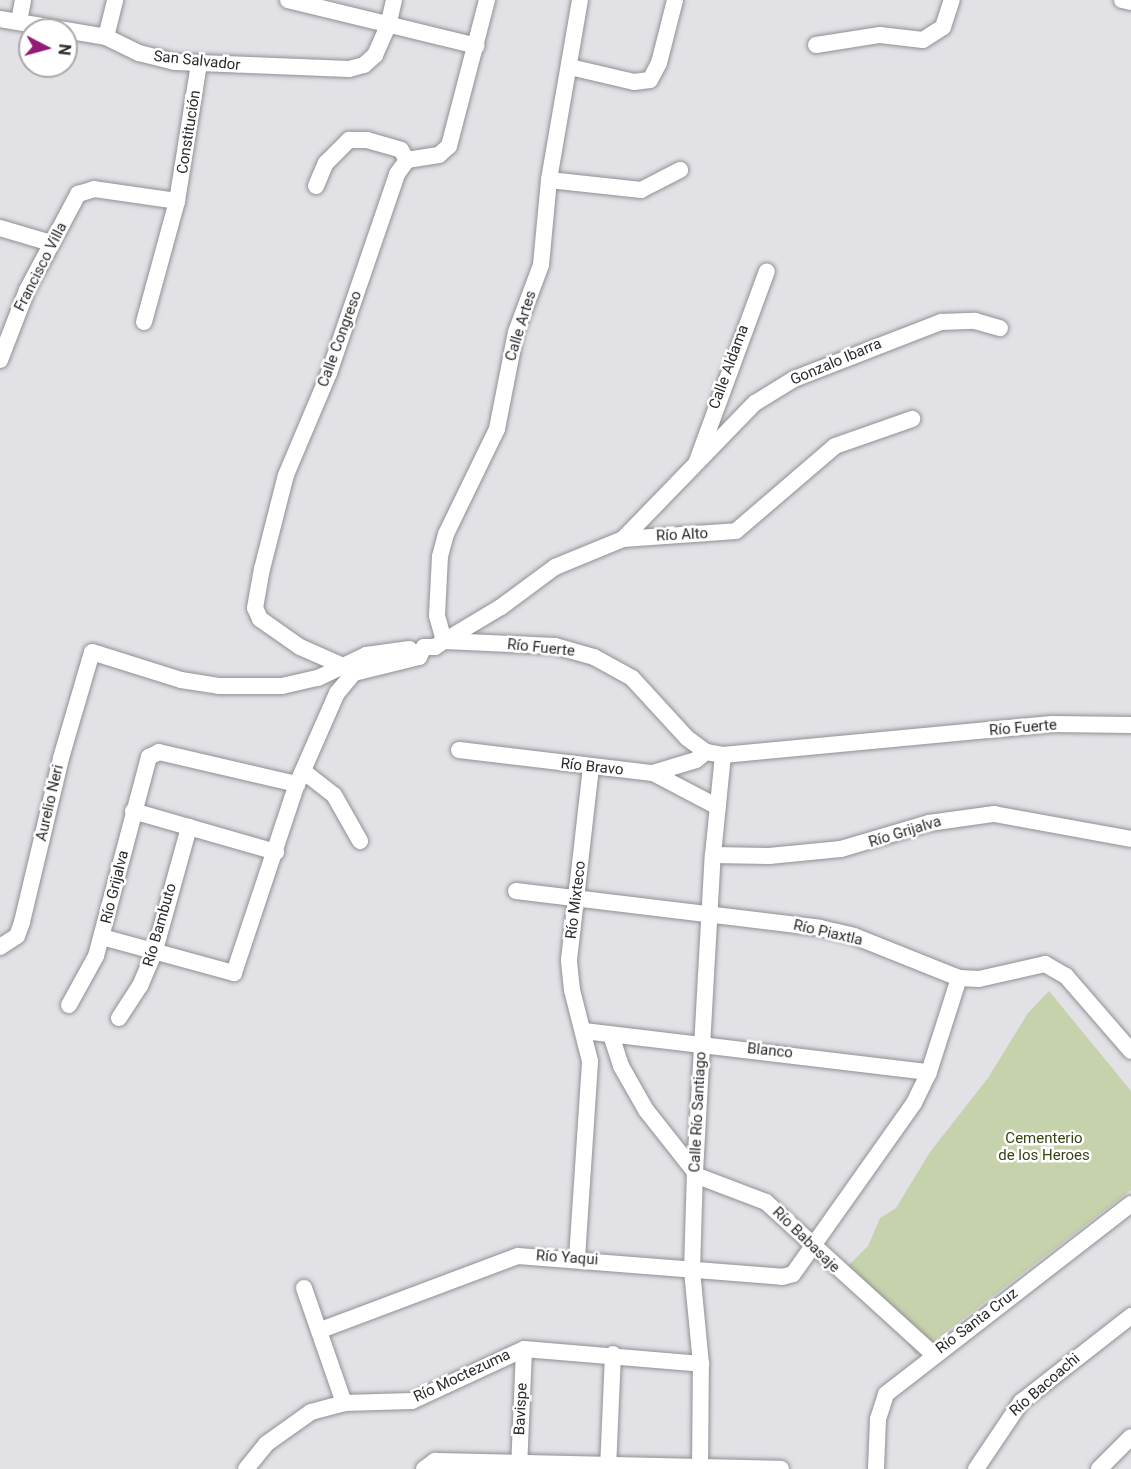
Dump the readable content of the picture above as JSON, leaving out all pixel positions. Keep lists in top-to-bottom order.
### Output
{
  "streets": {
    "street": [
      "San Salvador",
      "Constitución",
      "Francisco Villa",
      "Calle Artes",
      "Calle Congreso",
      "Gonzalo Ibarra",
      "Calle Aldama",
      "Río Alto",
      "Río Fuerte",
      "Río Bravo",
      "Aurelio Neri",
      "Río Grijalva",
      "Río Mixteco",
      "Río Bambuto",
      "Río Piaxtla",
      "Blanco",
      "Calle Río Santiago",
      "Río Babasaje",
      "Río Yaqui",
      "Río Santa Cruz",
      "Río Moctezuma",
      "Río Bacoachi",
      "Bavispe"
    ]
  },
  "crossings": [
    ["San Salvador", "Constitución"],
    ["Constitución", "Francisco Villa"],
    ["Calle Artes", "Río Alto"],
    ["Calle Artes", "Río Fuerte"],
    ["Calle Congreso", "Aurelio Neri"],
    ["Gonzalo Ibarra", "Calle Aldama"],
    ["Gonzalo Ibarra", "Río Alto"],
    ["Río Alto", "Río Fuerte"],
    ["Río Fuerte", "Río Grijalva"],
    ["Río Fuerte", "Río Bambuto"],
    ["Río Fuerte", "Calle Río Santiago"],
    ["Río Bravo", "Río Mixteco"],
    ["Río Bravo", "Calle Río Santiago"],
    ["Río Grijalva", "Calle Río Santiago"],
    ["Río Mixteco", "Río Piaxtla"],
    ["Río Mixteco", "Blanco"],
    ["Río Mixteco", "Río Yaqui"],
    ["Río Piaxtla", "Calle Río Santiago"],
    ["Blanco", "Calle Río Santiago"],
    ["Blanco", "Río Yaqui"],
    ["Calle Río Santiago", "Río Babasaje"],
    ["Calle Río Santiago", "Río Yaqui"],
    ["Calle Río Santiago", "Río Moctezuma"],
    ["Río Babasaje", "Río Yaqui"],
    ["Río Babasaje", "Río Santa Cruz"],
    ["Río Moctezuma", "Bavispe"]
  ],
  "parks": ["Cementerio de los Heroes"],
  "north": "right"
}
